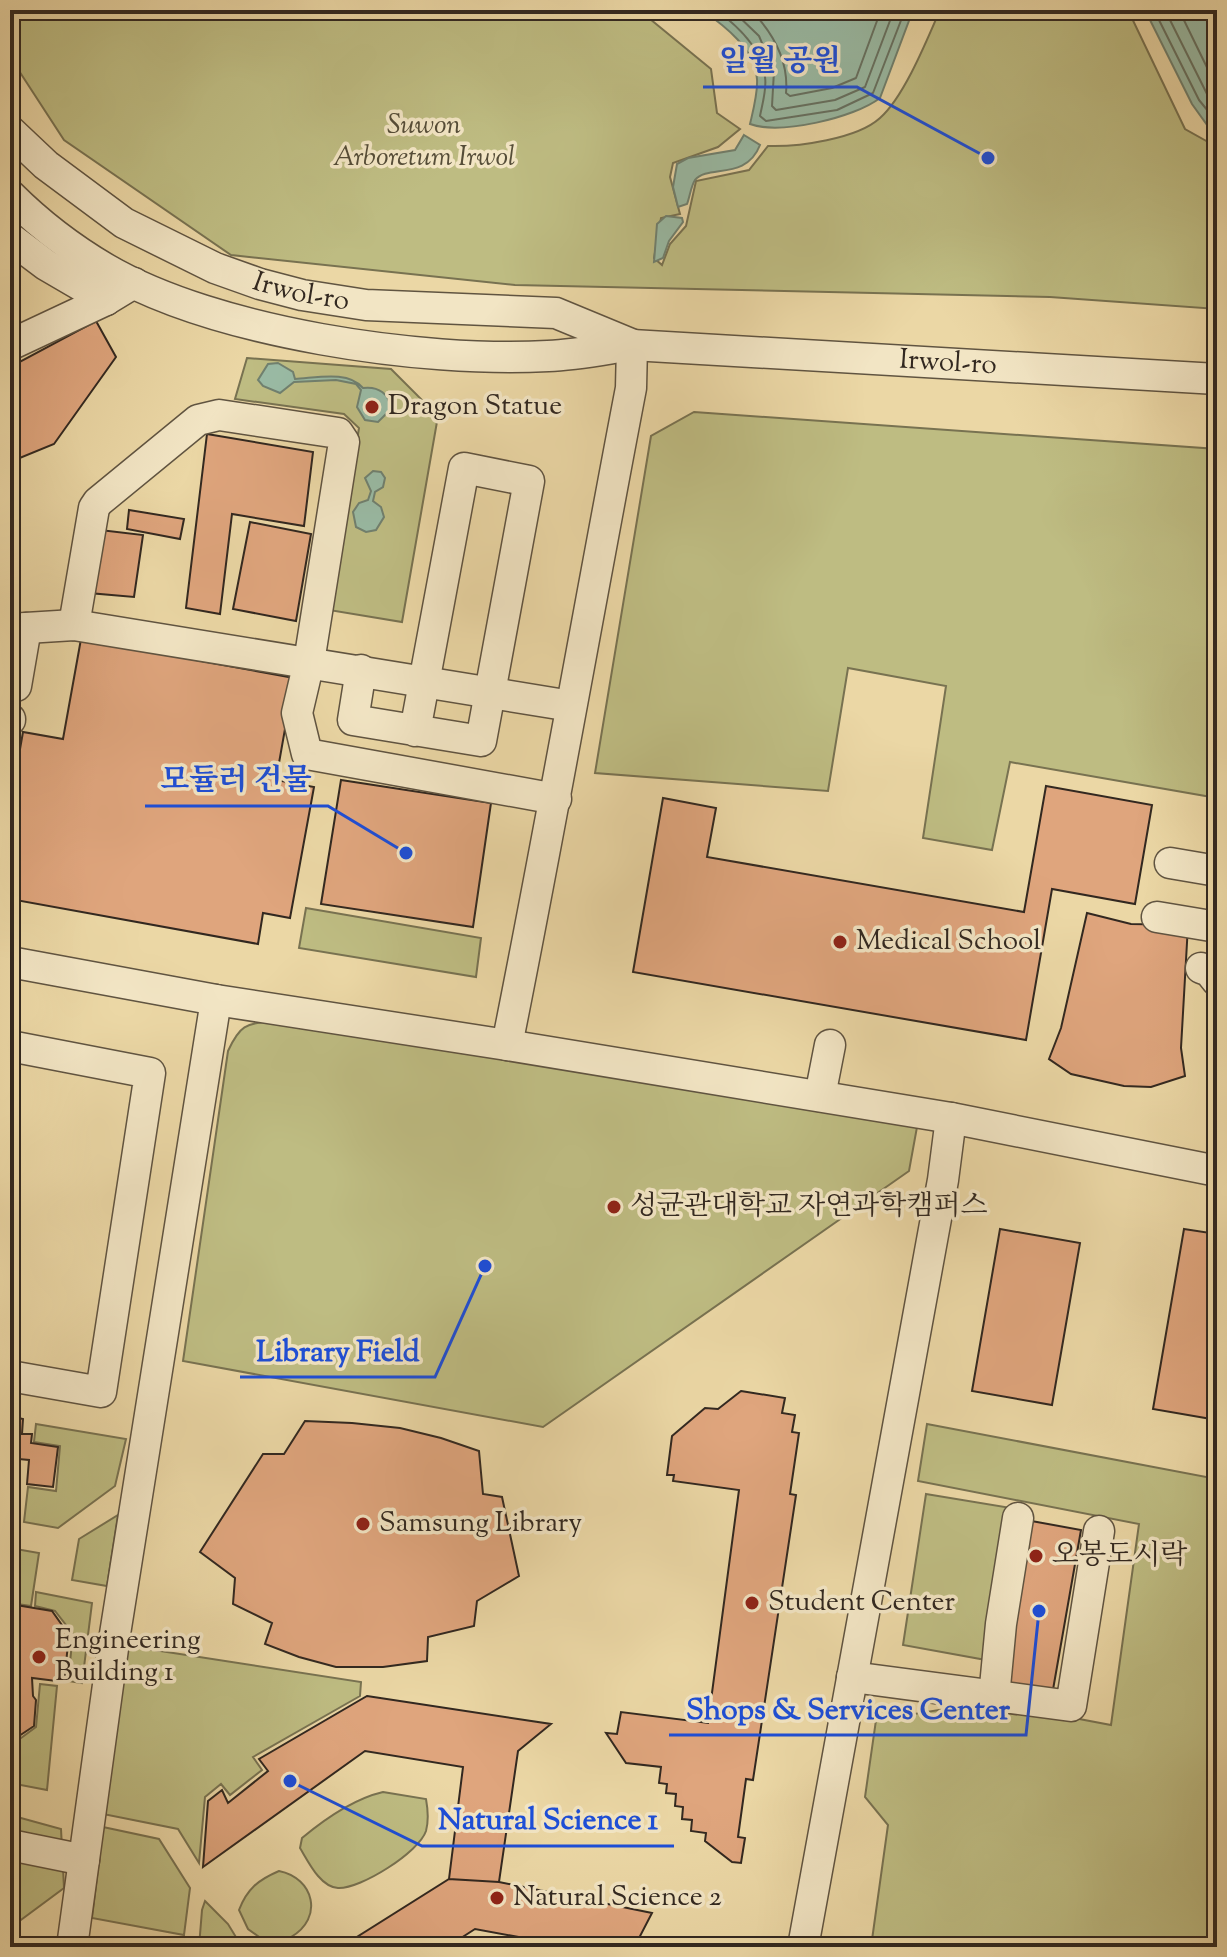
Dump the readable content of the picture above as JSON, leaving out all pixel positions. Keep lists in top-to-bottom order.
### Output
{
  "streets": {
    "street": ["Irwol-ro"]
  },
  "parks": ["Suwon Arboretum Irwol"],
  "places": [
    "일월 공원",
    "Dragon Statue",
    "모듈러 건물",
    "Medical School",
    "성균관대학교 자연과학캠퍼스",
    "Library Field",
    "Samsung Library",
    "오봉도시락",
    "Student Center",
    "Shops & Services Center",
    "Engineering Building 1",
    "Natural Science 1",
    "Natural Science 2"
  ]
}
